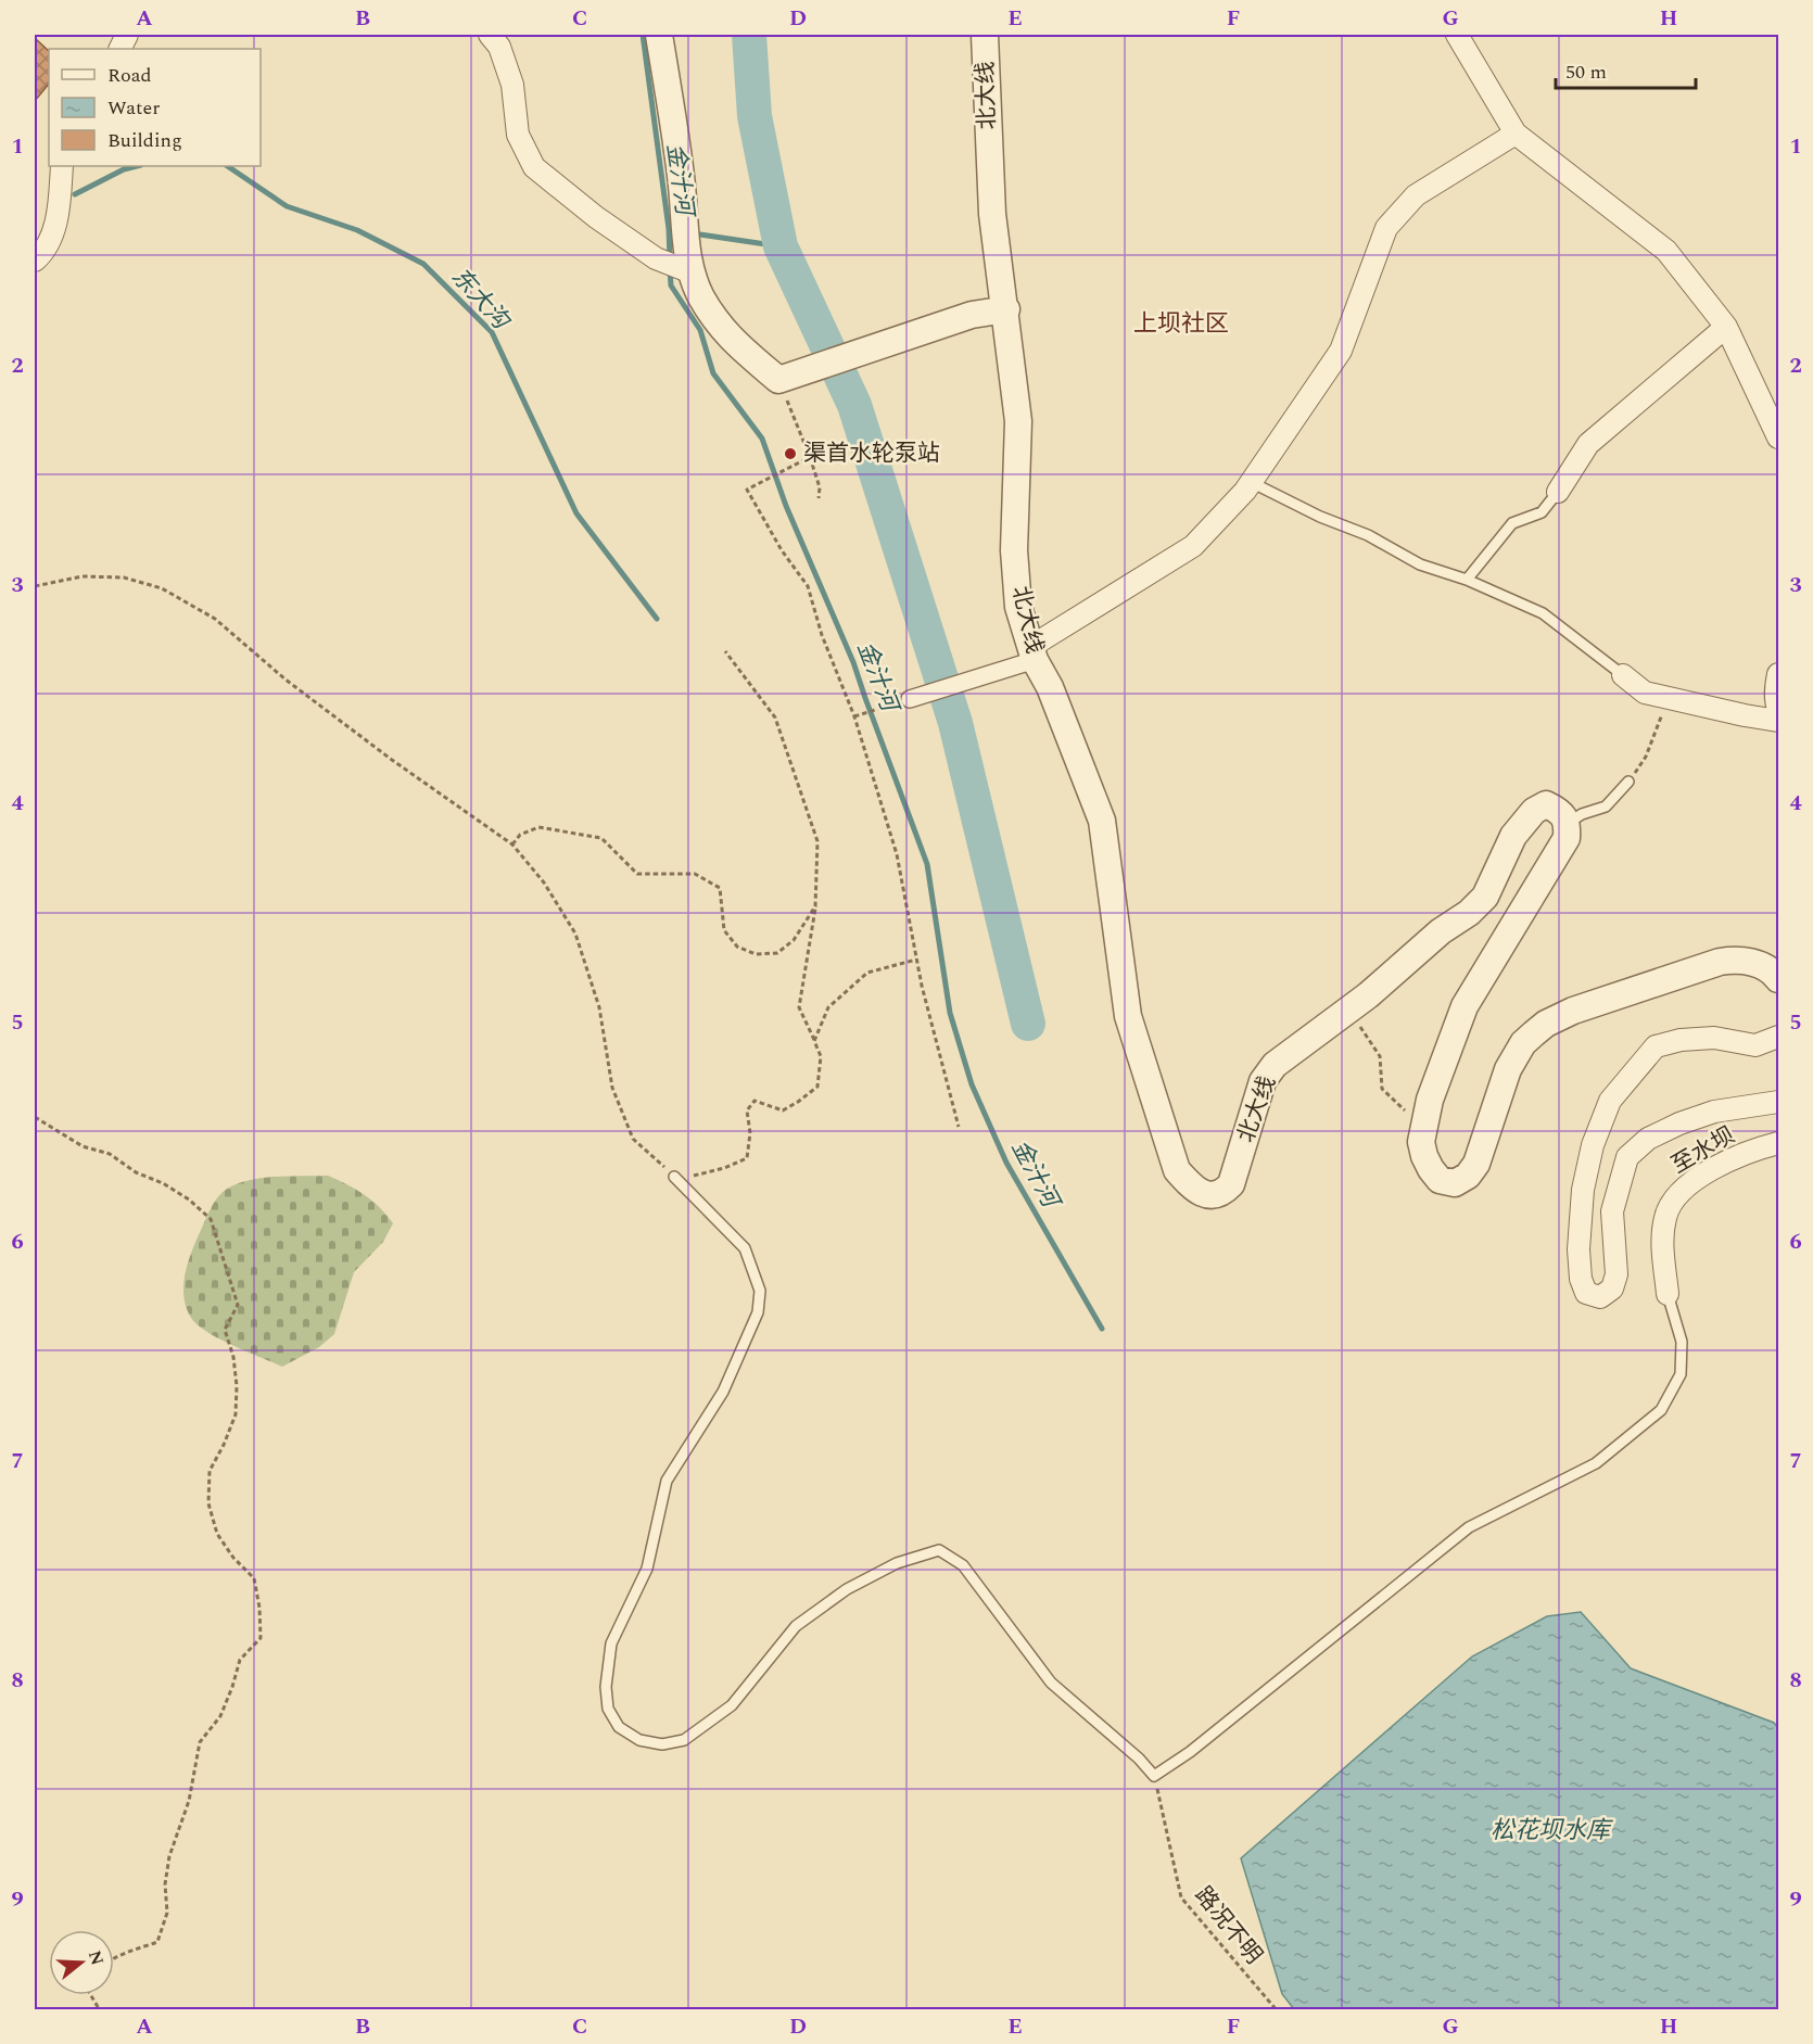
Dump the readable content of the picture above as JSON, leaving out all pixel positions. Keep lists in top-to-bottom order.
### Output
{
  "streets": {
    "street": ["北大线", "至水坝"],
    "path": ["路况不明"]
  },
  "districts": ["上坝社区"],
  "water": ["金汁河", "东大沟", "松花坝水库"],
  "places": ["渠首水轮泵站"],
  "legend": ["Road", "Water", "Building"],
  "scale_bar": "50 m",
  "north": "right",
  "grid": {
    "columns": [
      "A",
      "B",
      "C",
      "D",
      "E",
      "F",
      "G",
      "H"
    ],
    "rows": [
      "1",
      "2",
      "3",
      "4",
      "5",
      "6",
      "7",
      "8",
      "9"
    ]
  }
}
